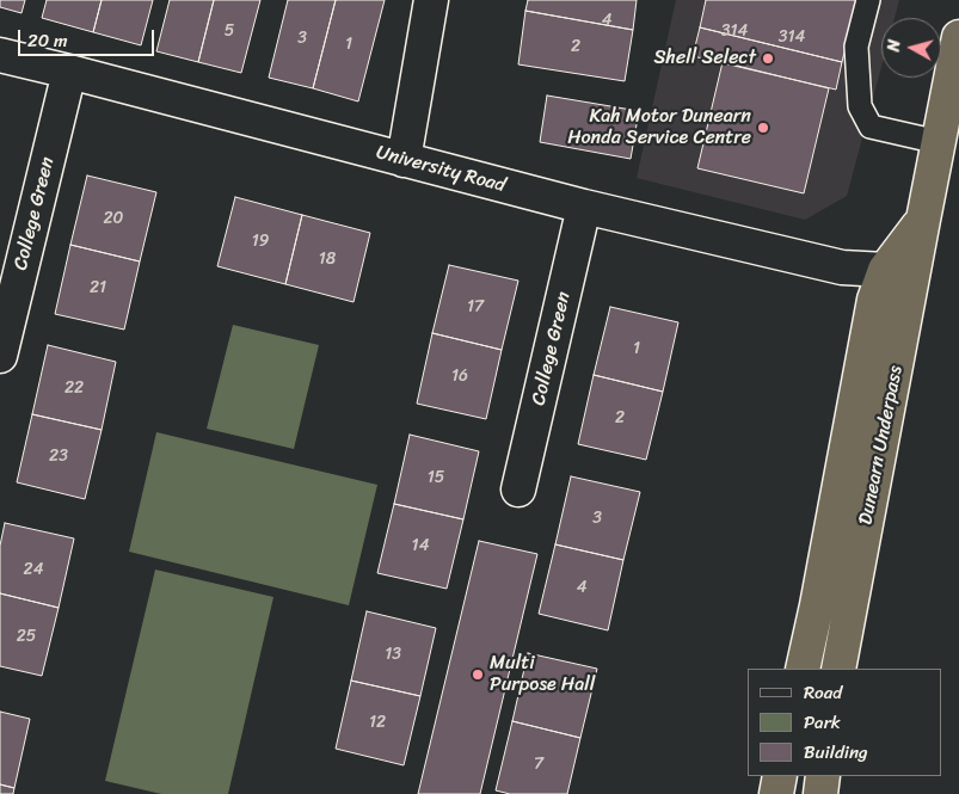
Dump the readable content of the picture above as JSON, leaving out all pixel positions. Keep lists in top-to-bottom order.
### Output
{
  "streets": {
    "highway": ["Dunearn Underpass"],
    "street": ["University Road", "College Green"]
  },
  "crossings": [
    ["University Road", "College Green"]
  ],
  "places": ["Shell Select", "Kah Motor Dunearn Honda Service Centre", "Multi Purpose Hall"],
  "house_numbers": [
    "4",
    "5",
    "314",
    "314",
    "3",
    "1",
    "2",
    "20",
    "19",
    "18",
    "21",
    "17",
    "1",
    "16",
    "22",
    "2",
    "23",
    "15",
    "3",
    "14",
    "24",
    "4",
    "25",
    "13",
    "12",
    "7"
  ],
  "legend": ["Road", "Park", "Building"],
  "scale_bar": "20 m",
  "north": "left"
}
